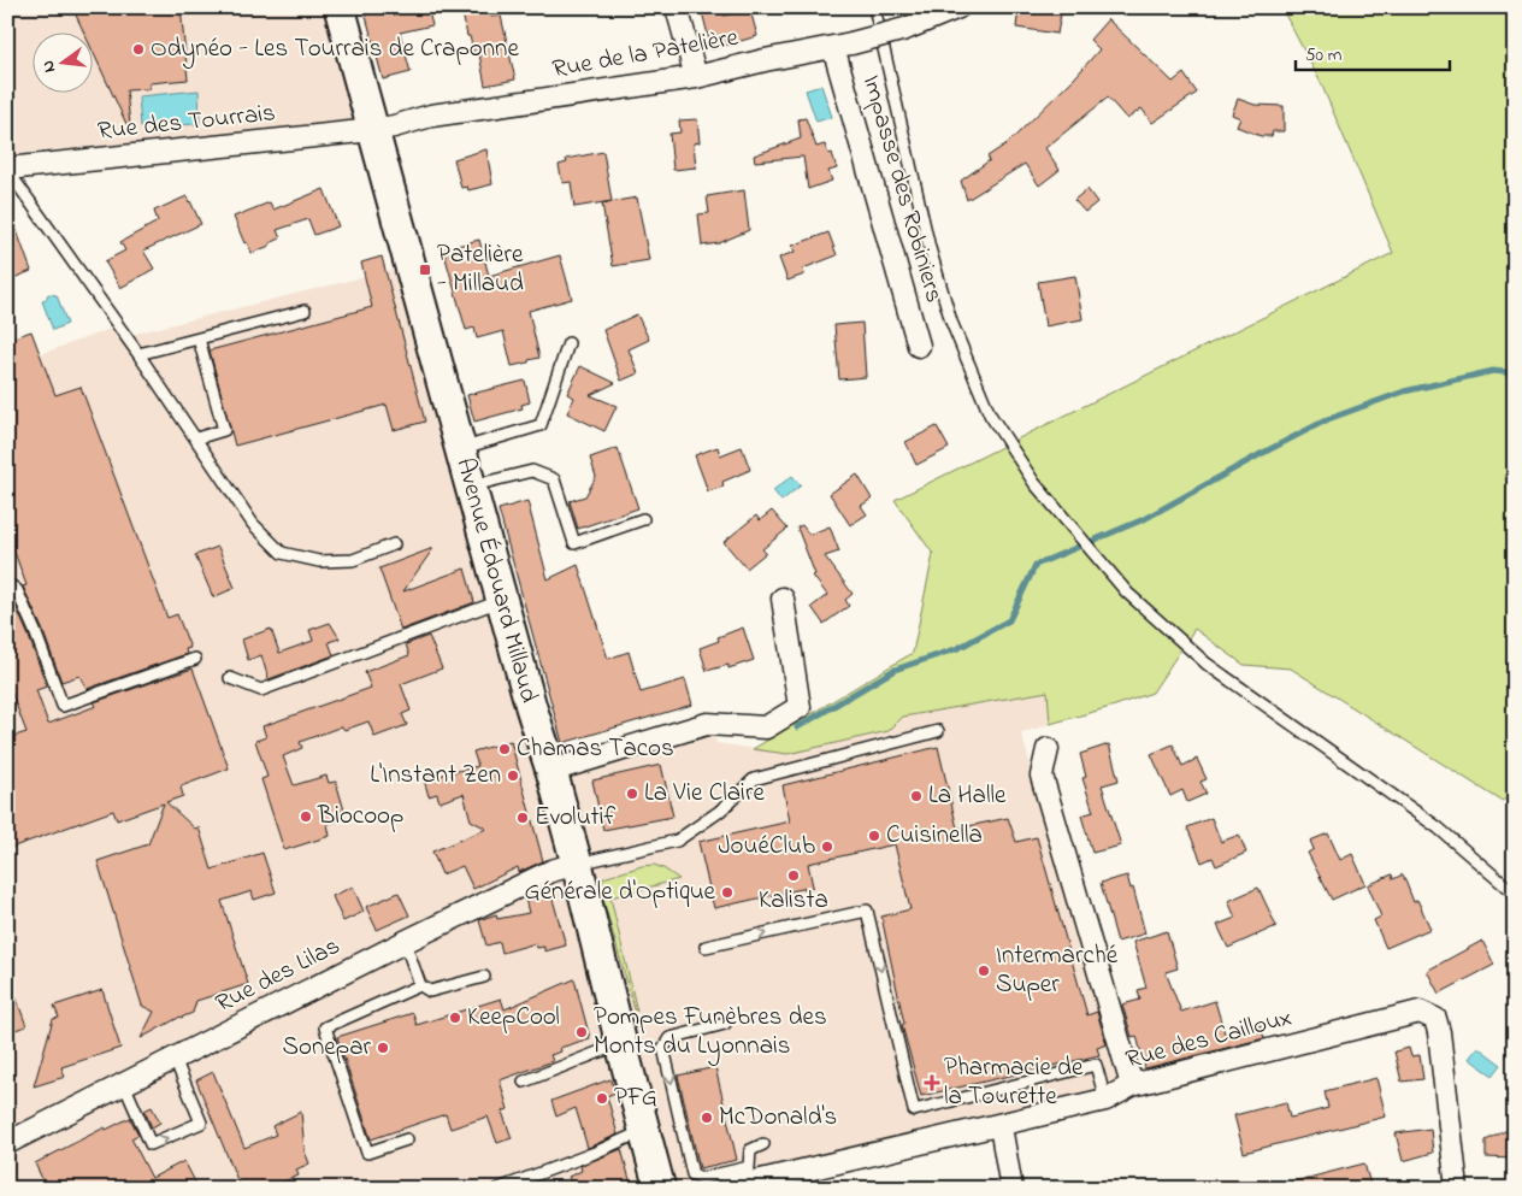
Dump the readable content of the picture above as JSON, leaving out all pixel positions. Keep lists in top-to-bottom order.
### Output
{
  "streets": {
    "main road": ["Avenue Édouard Millaud"],
    "street": [
      "Rue de la Patelière",
      "Rue des Tourrais",
      "Impasse des Robiniers",
      "Rue des Lilas",
      "Rue des Cailloux"
    ]
  },
  "crossings": [
    ["Rue de la Patelière", "Rue des Tourrais"],
    ["Rue de la Patelière", "Impasse des Robiniers"],
    ["Rue de la Patelière", "Avenue Édouard Millaud"],
    ["Rue des Tourrais", "Avenue Édouard Millaud"],
    ["Avenue Édouard Millaud", "Rue des Lilas"]
  ],
  "places": {
    "other": [
      "Odynéo - Les Tourrais de Craponne",
      "Chamas Tacos",
      "L'Instant Zen",
      "La Vie Claire",
      "La Halle",
      "Biocoop",
      "Evolutif",
      "Cuisinella",
      "JouéClub",
      "Kalista",
      "Générale d'Optique",
      "Intermarché Super",
      "KeepCool",
      "Pompes Funèbres des Monts du Lyonnais",
      "Sonepar",
      "PFG",
      "McDonald's"
    ],
    "transit": ["Patelière - Millaud"],
    "health": ["Pharmacie de la Tourette"]
  },
  "scale_bar": "50 m",
  "north": "left"
}
